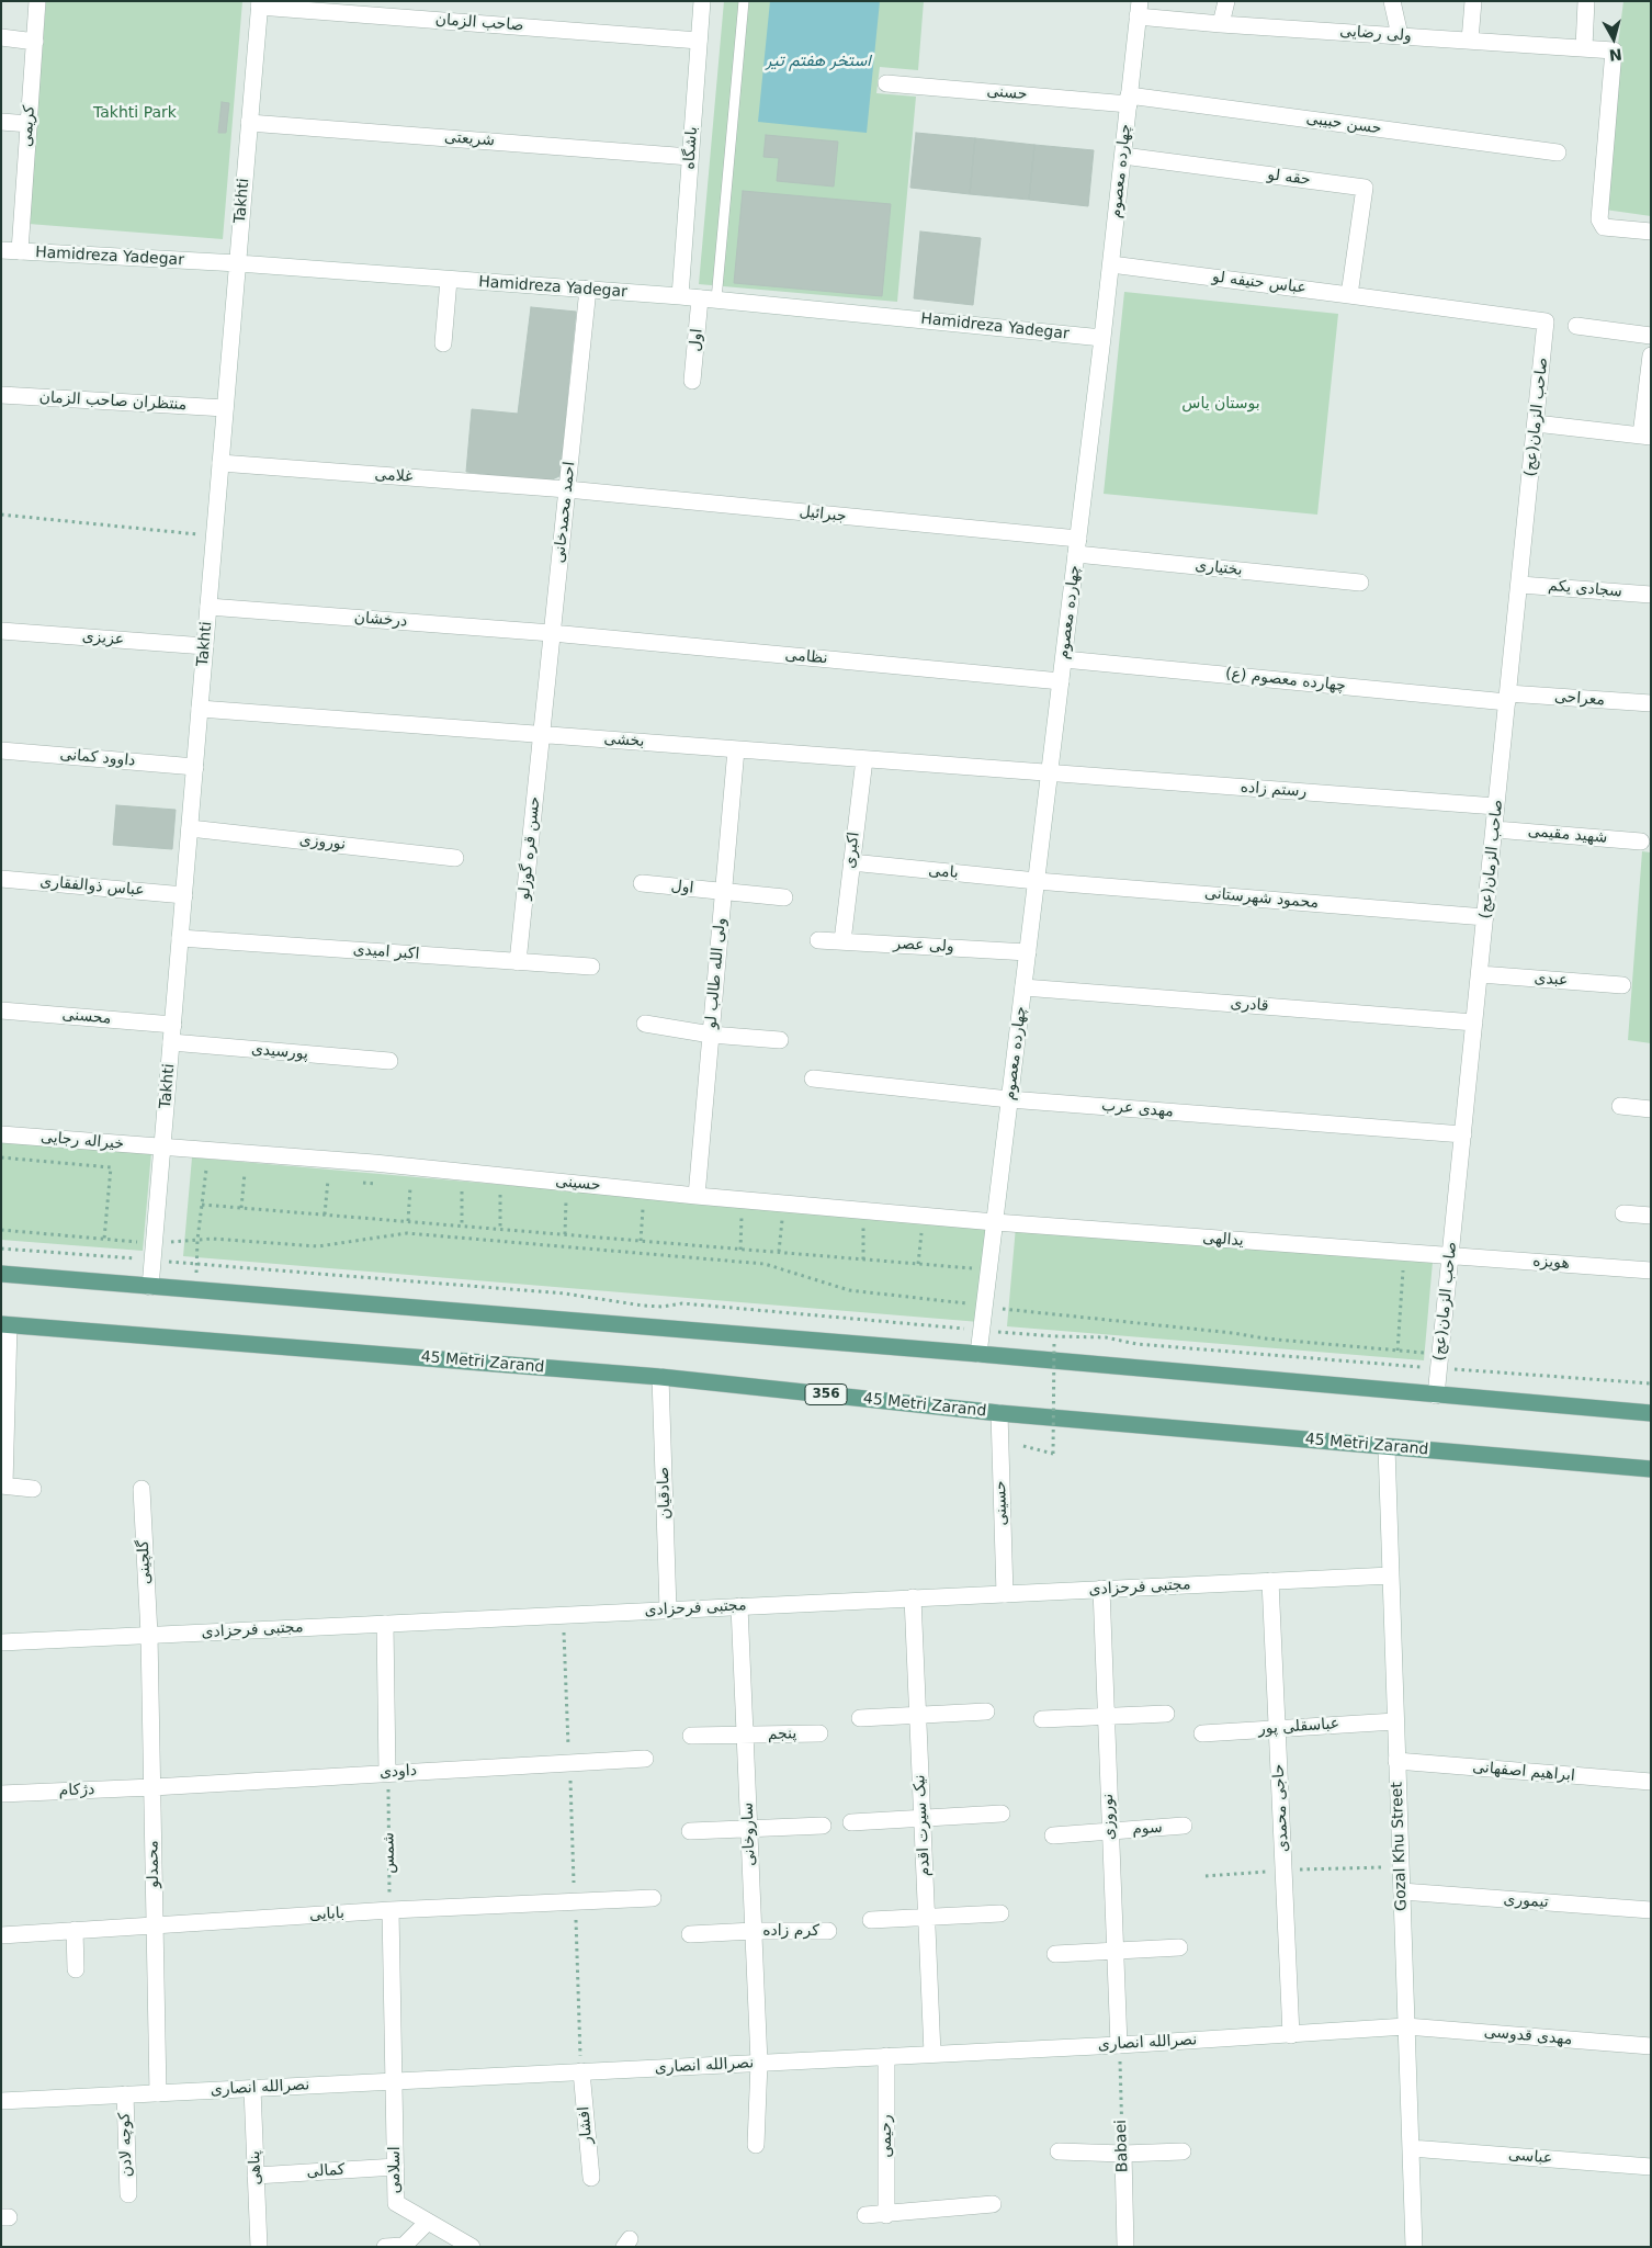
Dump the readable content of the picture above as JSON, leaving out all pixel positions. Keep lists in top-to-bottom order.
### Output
{
  "streets": {
    "main road": ["45 Metri Zarand", "356"],
    "street": [
      "صاحب الزمان",
      "ولی رضایی",
      "حسنی",
      "حسن حبیبی",
      "کریمی",
      "شریعتی",
      "باشگاه",
      "چهارده معصوم",
      "حقه لو",
      "Takhti",
      "Hamidreza Yadegar",
      "عباس حنیفه لو",
      "اول",
      "منتظران صاحب الزمان",
      "صاحب الزمان(عج)",
      "غلامی",
      "احمد محمدخانی",
      "جبرائیل",
      "بختیاری",
      "سجادی یکم",
      "درخشان",
      "عزیزی",
      "نظامی",
      "چهارده معصوم (ع)",
      "معراحی",
      "بخشی",
      "داوود کمانی",
      "رستم زاده",
      "شهید مقیمی",
      "نوروزی",
      "حسن قره گوزلو",
      "اکبری",
      "بامی",
      "عباس ذوالفقاری",
      "محمود شهرستانی",
      "ولی عصر",
      "اکبر امیدی",
      "ولی الله طالب لو",
      "عبدی",
      "قادری",
      "محسنی",
      "پورسیدی",
      "مهدی عرب",
      "خیراله رجایی",
      "حسینی",
      "یدالهی",
      "هویزه",
      "صادقیان",
      "گلچینی",
      "مجتبی فرحزادی",
      "عباسقلی پور",
      "پنجم",
      "داودی",
      "ابراهیم اصفهانی",
      "دژکام",
      "حاجی محمدی",
      "نیک سیرت اقدم",
      "سوم",
      "ساروخانی",
      "Gozal Khu Street",
      "محمدلو",
      "تیموری",
      "بابایی",
      "کرم زاده",
      "مهدی قدوسی",
      "نصرالله انصاری",
      "افشار",
      "رحیمی",
      "کوچه لادن",
      "Babaei",
      "عباسی",
      "پناهی",
      "اسلامی",
      "کمالی"
    ],
    "path": ["شمس"]
  },
  "crossings": [
    ["صاحب الزمان", "باشگاه"],
    ["صاحب الزمان", "Takhti"],
    ["ولی رضایی", "چهارده معصوم"],
    ["حسنی", "حسن حبیبی"],
    ["حسنی", "چهارده معصوم"],
    ["حسن حبیبی", "چهارده معصوم"],
    ["کریمی", "Hamidreza Yadegar"],
    ["شریعتی", "باشگاه"],
    ["شریعتی", "Takhti"],
    ["باشگاه", "Hamidreza Yadegar"],
    ["چهارده معصوم", "حقه لو"],
    ["چهارده معصوم", "Hamidreza Yadegar"],
    ["چهارده معصوم", "عباس حنیفه لو"],
    ["چهارده معصوم", "جبرائیل"],
    ["چهارده معصوم", "بختیاری"],
    ["چهارده معصوم", "نظامی"],
    ["چهارده معصوم", "چهارده معصوم (ع)"],
    ["چهارده معصوم", "بخشی"],
    ["چهارده معصوم", "رستم زاده"],
    ["چهارده معصوم", "بامی"],
    ["چهارده معصوم", "محمود شهرستانی"],
    ["چهارده معصوم", "ولی عصر"],
    ["چهارده معصوم", "قادری"],
    ["چهارده معصوم", "مهدی عرب"],
    ["چهارده معصوم", "حسینی"],
    ["چهارده معصوم", "یدالهی"],
    ["حقه لو", "عباس حنیفه لو"],
    ["Takhti", "Hamidreza Yadegar"],
    ["Takhti", "منتظران صاحب الزمان"],
    ["Takhti", "غلامی"],
    ["Takhti", "درخشان"],
    ["Takhti", "عزیزی"],
    ["Takhti", "بخشی"],
    ["Takhti", "داوود کمانی"],
    ["Takhti", "نوروزی"],
    ["Takhti", "عباس ذوالفقاری"],
    ["Takhti", "اکبر امیدی"],
    ["Takhti", "محسنی"],
    ["Takhti", "پورسیدی"],
    ["Takhti", "خیراله رجایی"],
    ["Takhti", "حسینی"],
    ["Hamidreza Yadegar", "اول"],
    ["Hamidreza Yadegar", "احمد محمدخانی"],
    ["عباس حنیفه لو", "صاحب الزمان(عج)"],
    ["اول", "ولی الله طالب لو"],
    ["صاحب الزمان(عج)", "سجادی یکم"],
    ["صاحب الزمان(عج)", "چهارده معصوم (ع)"],
    ["صاحب الزمان(عج)", "معراحی"],
    ["صاحب الزمان(عج)", "رستم زاده"],
    ["صاحب الزمان(عج)", "شهید مقیمی"],
    ["صاحب الزمان(عج)", "محمود شهرستانی"],
    ["صاحب الزمان(عج)", "عبدی"],
    ["صاحب الزمان(عج)", "قادری"],
    ["صاحب الزمان(عج)", "مهدی عرب"],
    ["صاحب الزمان(عج)", "یدالهی"],
    ["صاحب الزمان(عج)", "هویزه"],
    ["غلامی", "احمد محمدخانی"],
    ["غلامی", "جبرائیل"],
    ["احمد محمدخانی", "جبرائیل"],
    ["احمد محمدخانی", "درخشان"],
    ["احمد محمدخانی", "نظامی"],
    ["احمد محمدخانی", "بخشی"],
    ["احمد محمدخانی", "حسن قره گوزلو"],
    ["جبرائیل", "بختیاری"],
    ["درخشان", "نظامی"],
    ["چهارده معصوم (ع)", "معراحی"],
    ["بخشی", "رستم زاده"],
    ["بخشی", "حسن قره گوزلو"],
    ["بخشی", "اکبری"],
    ["بخشی", "ولی الله طالب لو"],
    ["نوروزی", "مجتبی فرحزادی"],
    ["نوروزی", "سوم"],
    ["نوروزی", "نصرالله انصاری"],
    ["نوروزی", "Babaei"],
    ["حسن قره گوزلو", "اکبر امیدی"],
    ["اکبری", "بامی"],
    ["اکبری", "ولی عصر"],
    ["بامی", "محمود شهرستانی"],
    ["ولی الله طالب لو", "حسینی"],
    ["خیراله رجایی", "حسینی"],
    ["حسینی", "یدالهی"],
    ["حسینی", "45 Metri Zarand"],
    ["حسینی", "مجتبی فرحزادی"],
    ["یدالهی", "هویزه"],
    ["45 Metri Zarand", "صادقیان"],
    ["45 Metri Zarand", "Gozal Khu Street"],
    ["صادقیان", "مجتبی فرحزادی"],
    ["گلچینی", "مجتبی فرحزادی"],
    ["گلچینی", "محمدلو"],
    ["مجتبی فرحزادی", "حاجی محمدی"],
    ["مجتبی فرحزادی", "نیک سیرت اقدم"],
    ["مجتبی فرحزادی", "ساروخانی"],
    ["مجتبی فرحزادی", "Gozal Khu Street"],
    ["مجتبی فرحزادی", "محمدلو"],
    ["عباسقلی پور", "حاجی محمدی"],
    ["عباسقلی پور", "Gozal Khu Street"],
    ["پنجم", "ساروخانی"],
    ["داودی", "دژکام"],
    ["داودی", "شمس"],
    ["داودی", "محمدلو"],
    ["ابراهیم اصفهانی", "Gozal Khu Street"],
    ["دژکام", "محمدلو"],
    ["حاجی محمدی", "نصرالله انصاری"],
    ["نیک سیرت اقدم", "نصرالله انصاری"],
    ["ساروخانی", "کرم زاده"],
    ["ساروخانی", "نصرالله انصاری"],
    ["Gozal Khu Street", "تیموری"],
    ["Gozal Khu Street", "مهدی قدوسی"],
    ["Gozal Khu Street", "نصرالله انصاری"],
    ["Gozal Khu Street", "عباسی"],
    ["شمس", "بابایی"],
    ["محمدلو", "بابایی"],
    ["محمدلو", "نصرالله انصاری"],
    ["مهدی قدوسی", "نصرالله انصاری"],
    ["نصرالله انصاری", "افشار"],
    ["نصرالله انصاری", "رحیمی"],
    ["نصرالله انصاری", "کوچه لادن"],
    ["نصرالله انصاری", "Babaei"],
    ["نصرالله انصاری", "پناهی"],
    ["نصرالله انصاری", "اسلامی"],
    ["پناهی", "کمالی"],
    ["اسلامی", "کمالی"]
  ],
  "water": ["استخر هفتم تیر"],
  "parks": ["Takhti Park", "بوستان یاس"],
  "north": "bottom"
}
